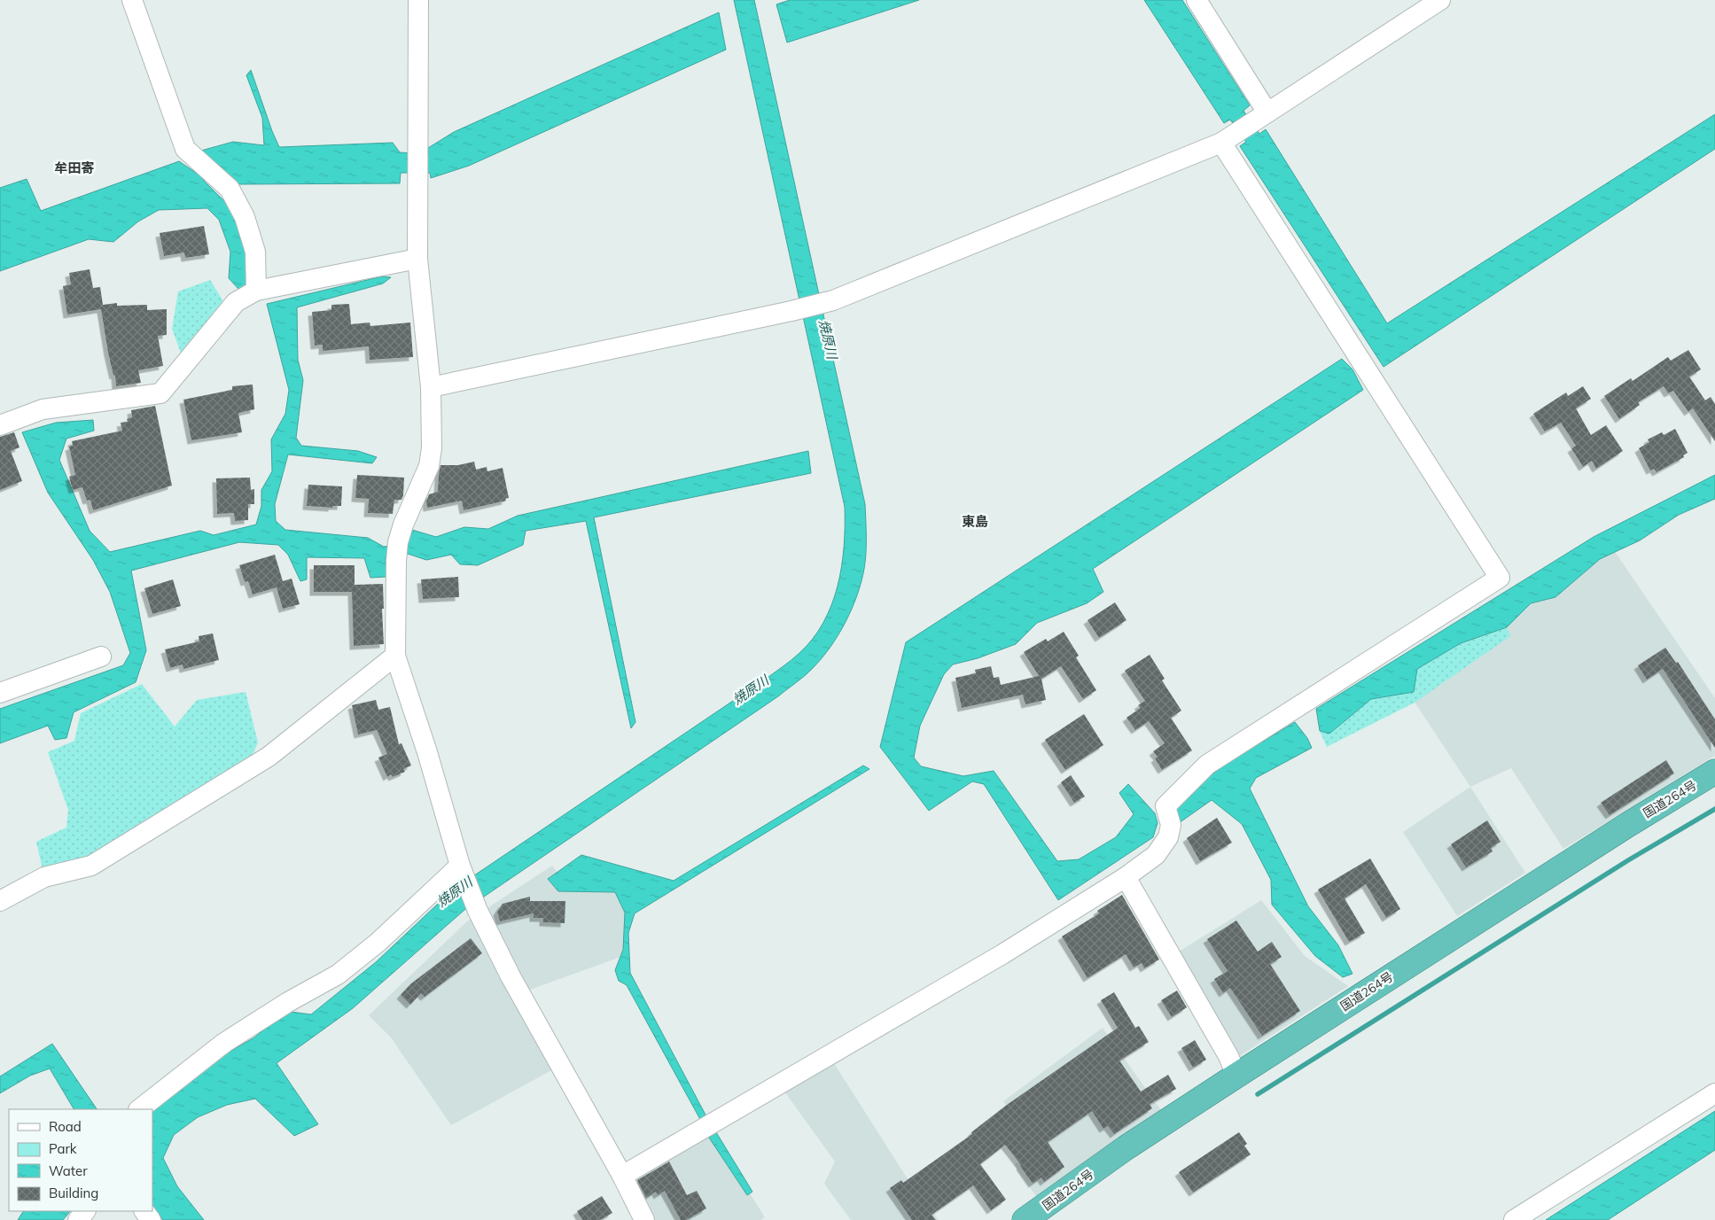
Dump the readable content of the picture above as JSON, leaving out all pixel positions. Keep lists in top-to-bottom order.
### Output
{
  "streets": {
    "highway": ["国道264号"]
  },
  "districts": ["牟田寄", "東島"],
  "water": ["焼原川"],
  "legend": [
    "Road",
    "Park",
    "Water",
    "Building"
  ]
}
